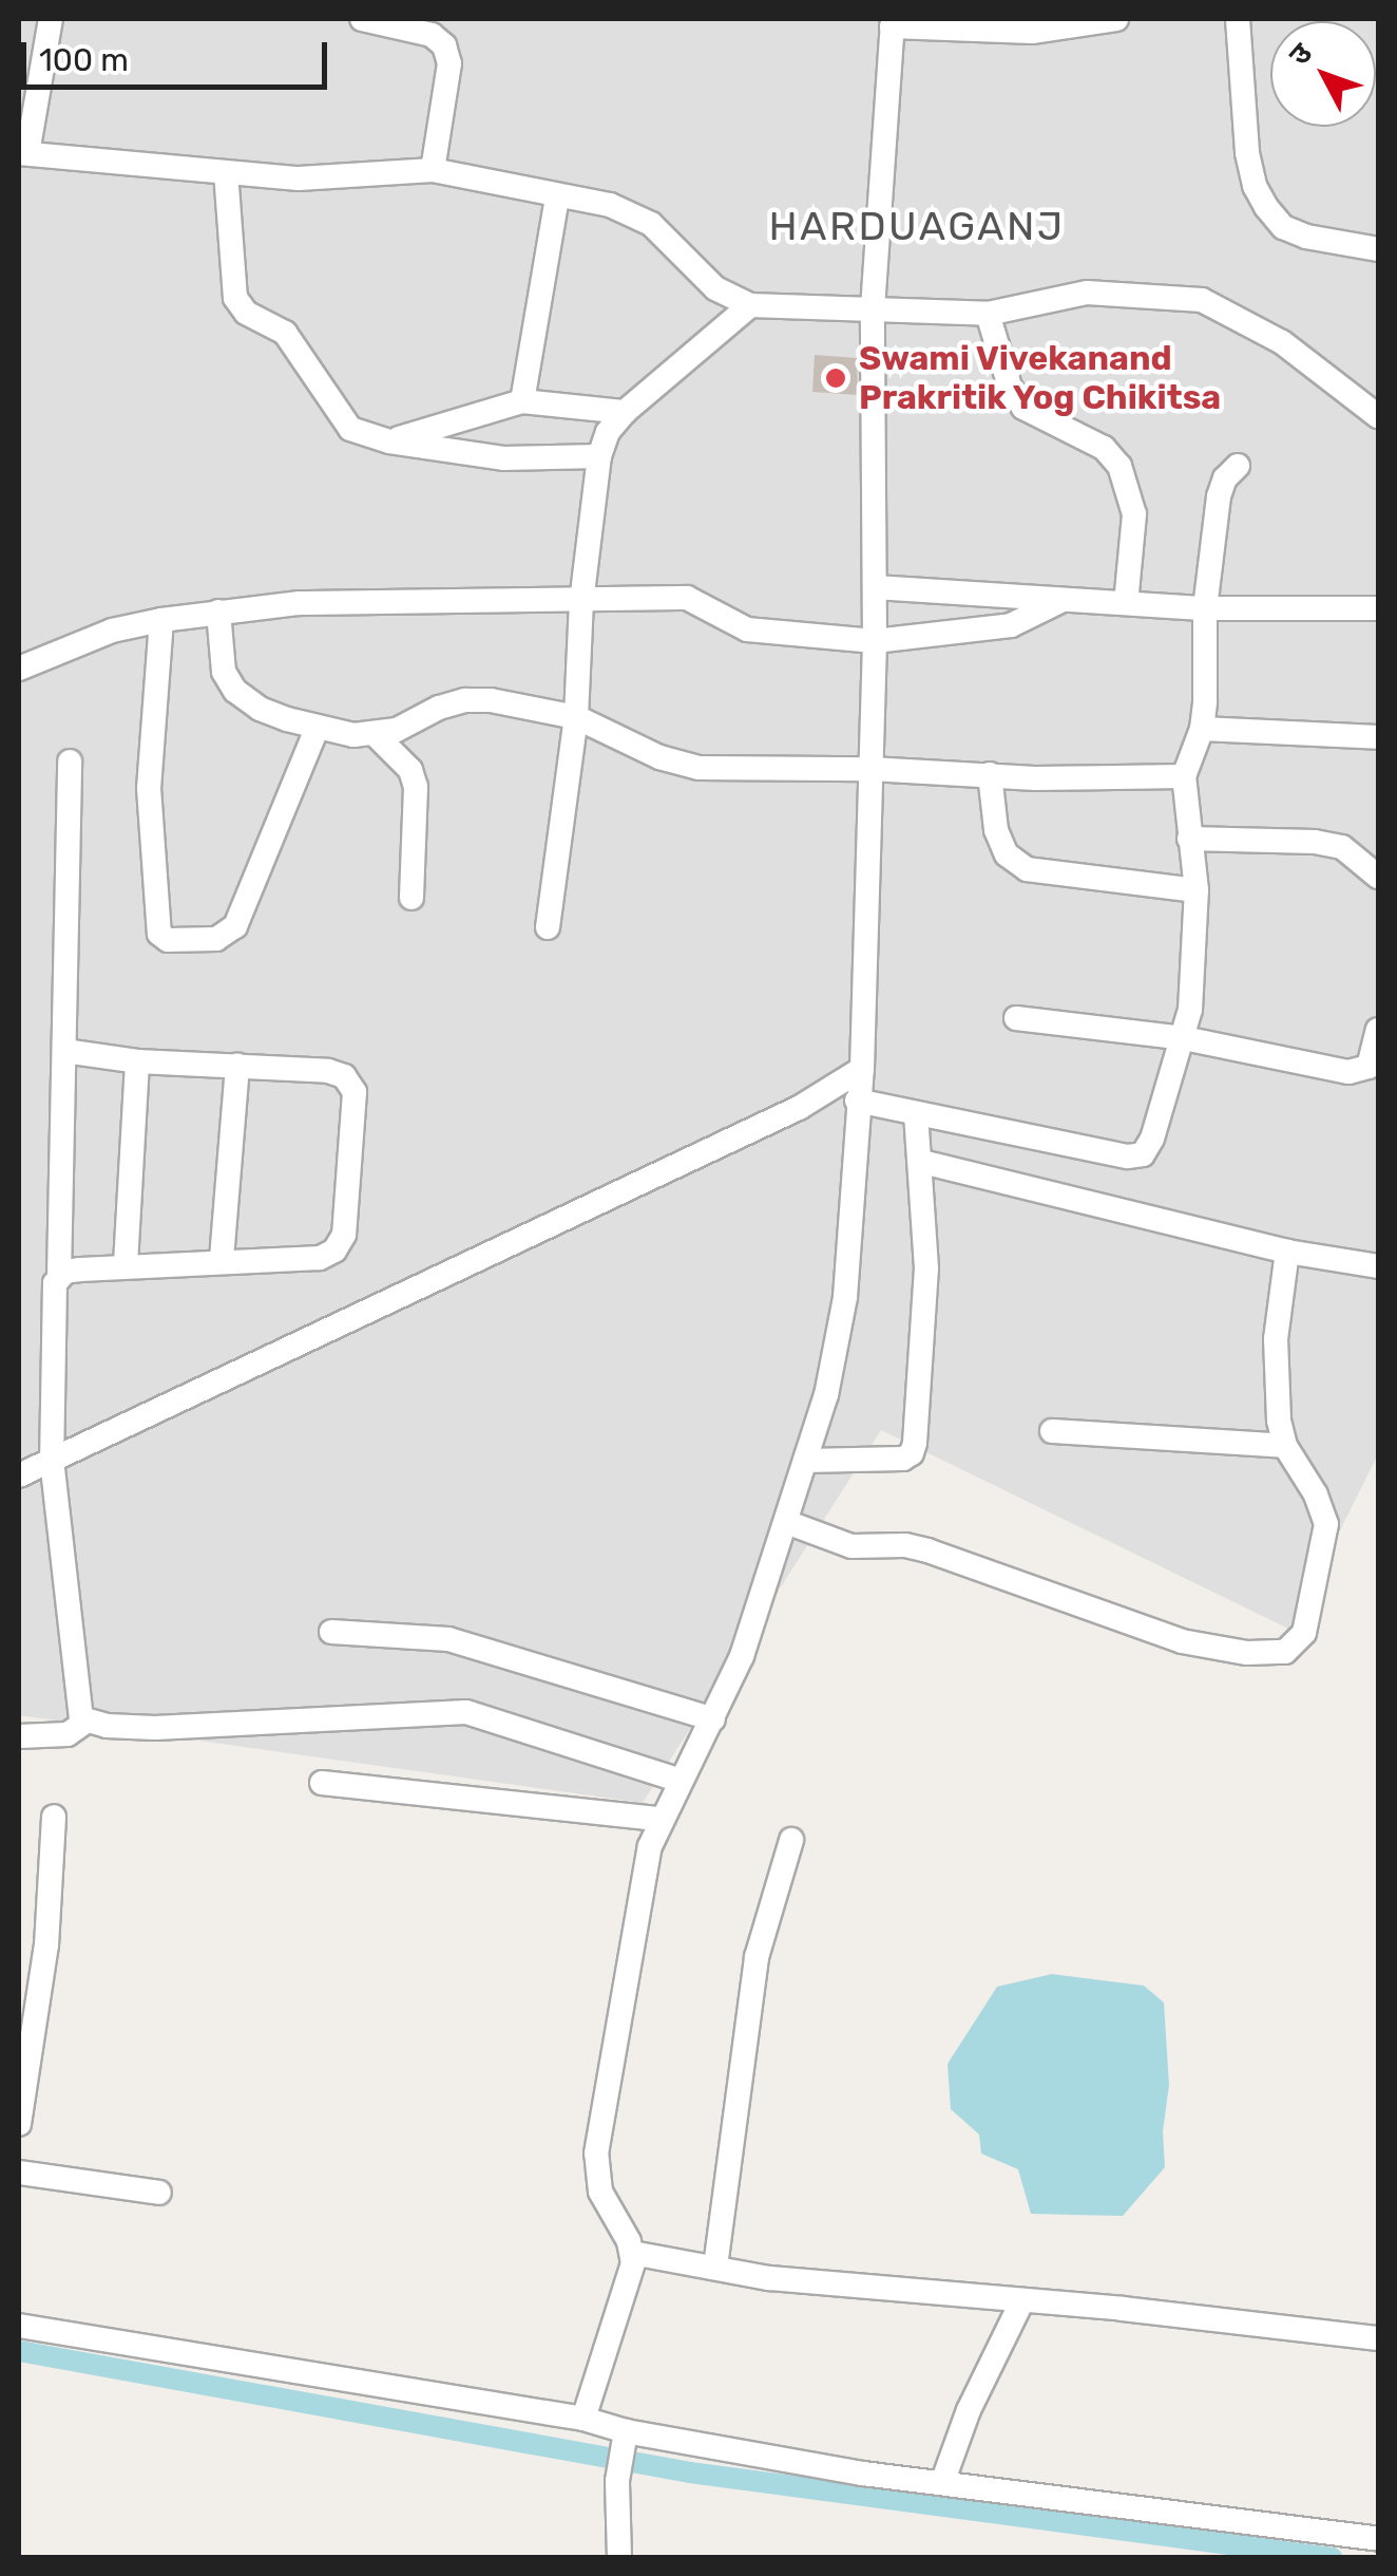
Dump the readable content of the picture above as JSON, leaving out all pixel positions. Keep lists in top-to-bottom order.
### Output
{
  "districts": ["HARDUAGANJ"],
  "places": ["Swami Vivekanand Prakritik Yog Chikitsa"],
  "scale_bar": "100 m",
  "north": "top left"
}
